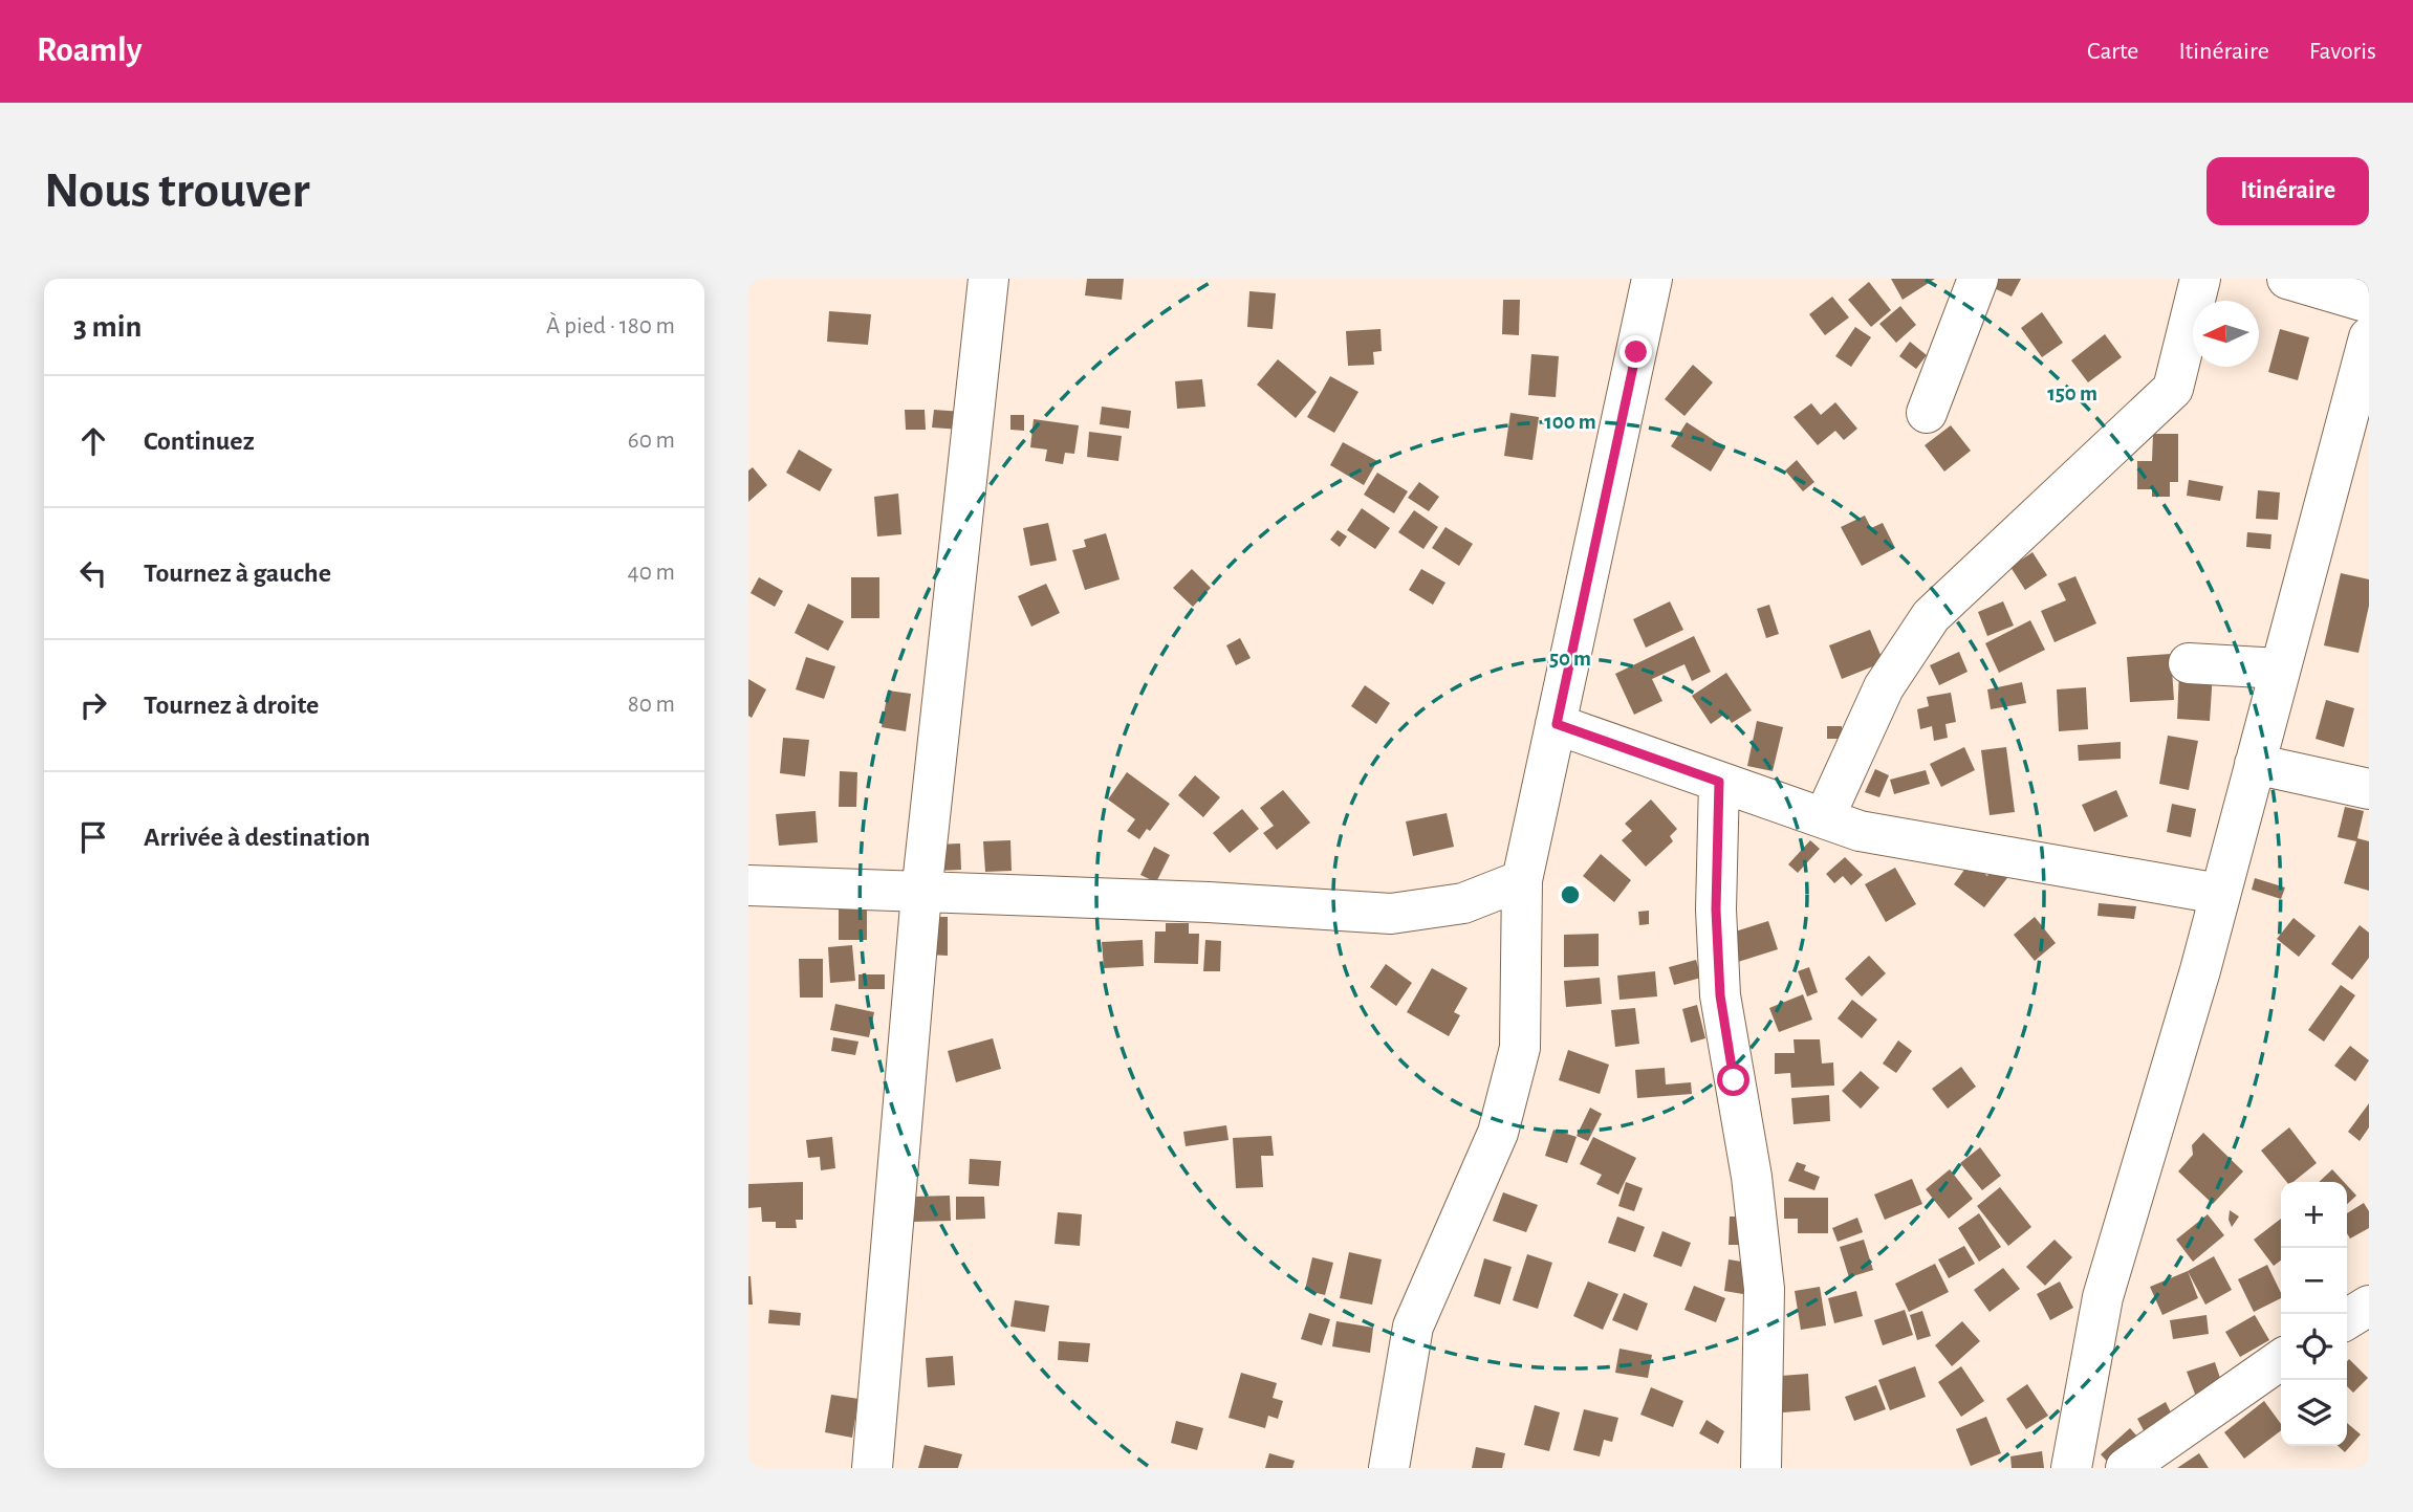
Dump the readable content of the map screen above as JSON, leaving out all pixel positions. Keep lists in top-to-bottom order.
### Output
{
  "north": "left",
  "page": {
    "header": "Roamly",
    "nav": ["Carte", "Itinéraire", "Favoris"],
    "buttons": "Itinéraire",
    "title": "Nous trouver",
    "heading": ["3 min", "À pied · 180 m"],
    "list": [
      ["Continuez", "60 m"],
      ["Tournez à gauche", "40 m"],
      ["Tournez à droite", "80 m"],
      "Arrivée à destination"
    ],
    "map_buttons": ["+", "−"]
  },
  "rings": ["150 m", "100 m", "50 m"]
}
